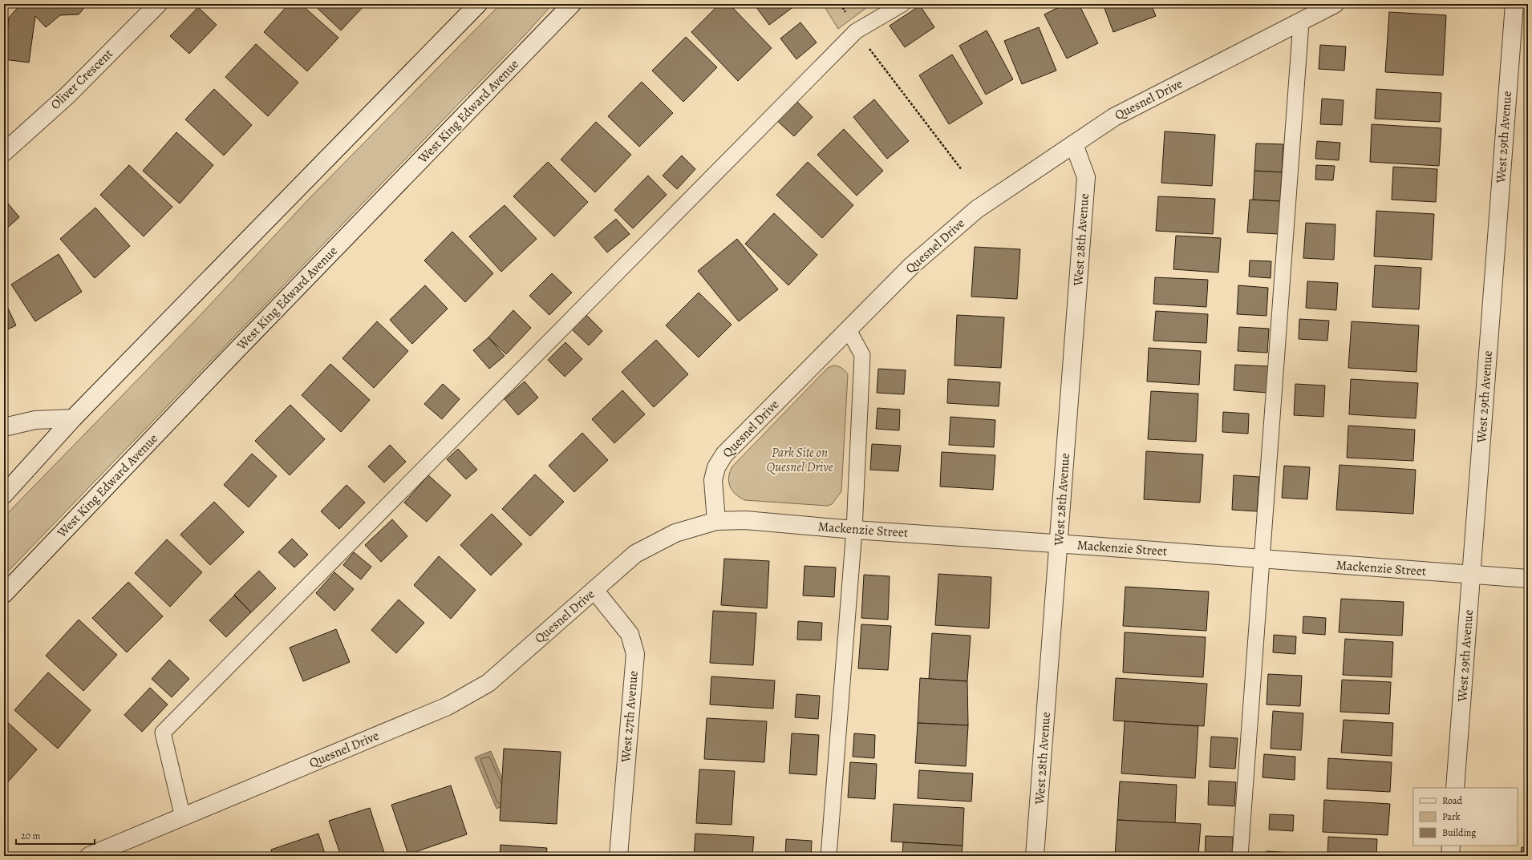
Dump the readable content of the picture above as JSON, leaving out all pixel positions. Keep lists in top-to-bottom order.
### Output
{
  "streets": {
    "street": [
      "Oliver Crescent",
      "Quesnel Drive",
      "West King Edward Avenue",
      "West 29th Avenue",
      "West 28th Avenue",
      "Mackenzie Street",
      "West 27th Avenue"
    ]
  },
  "crossings": [
    ["Quesnel Drive", "West 28th Avenue"],
    ["Quesnel Drive", "Mackenzie Street"],
    ["Quesnel Drive", "West 27th Avenue"],
    ["West 29th Avenue", "Mackenzie Street"],
    ["West 28th Avenue", "Mackenzie Street"]
  ],
  "parks": ["Park Site on Quesnel Drive"],
  "legend": ["Road", "Park", "Building"],
  "scale_bar": "20 m"
}
